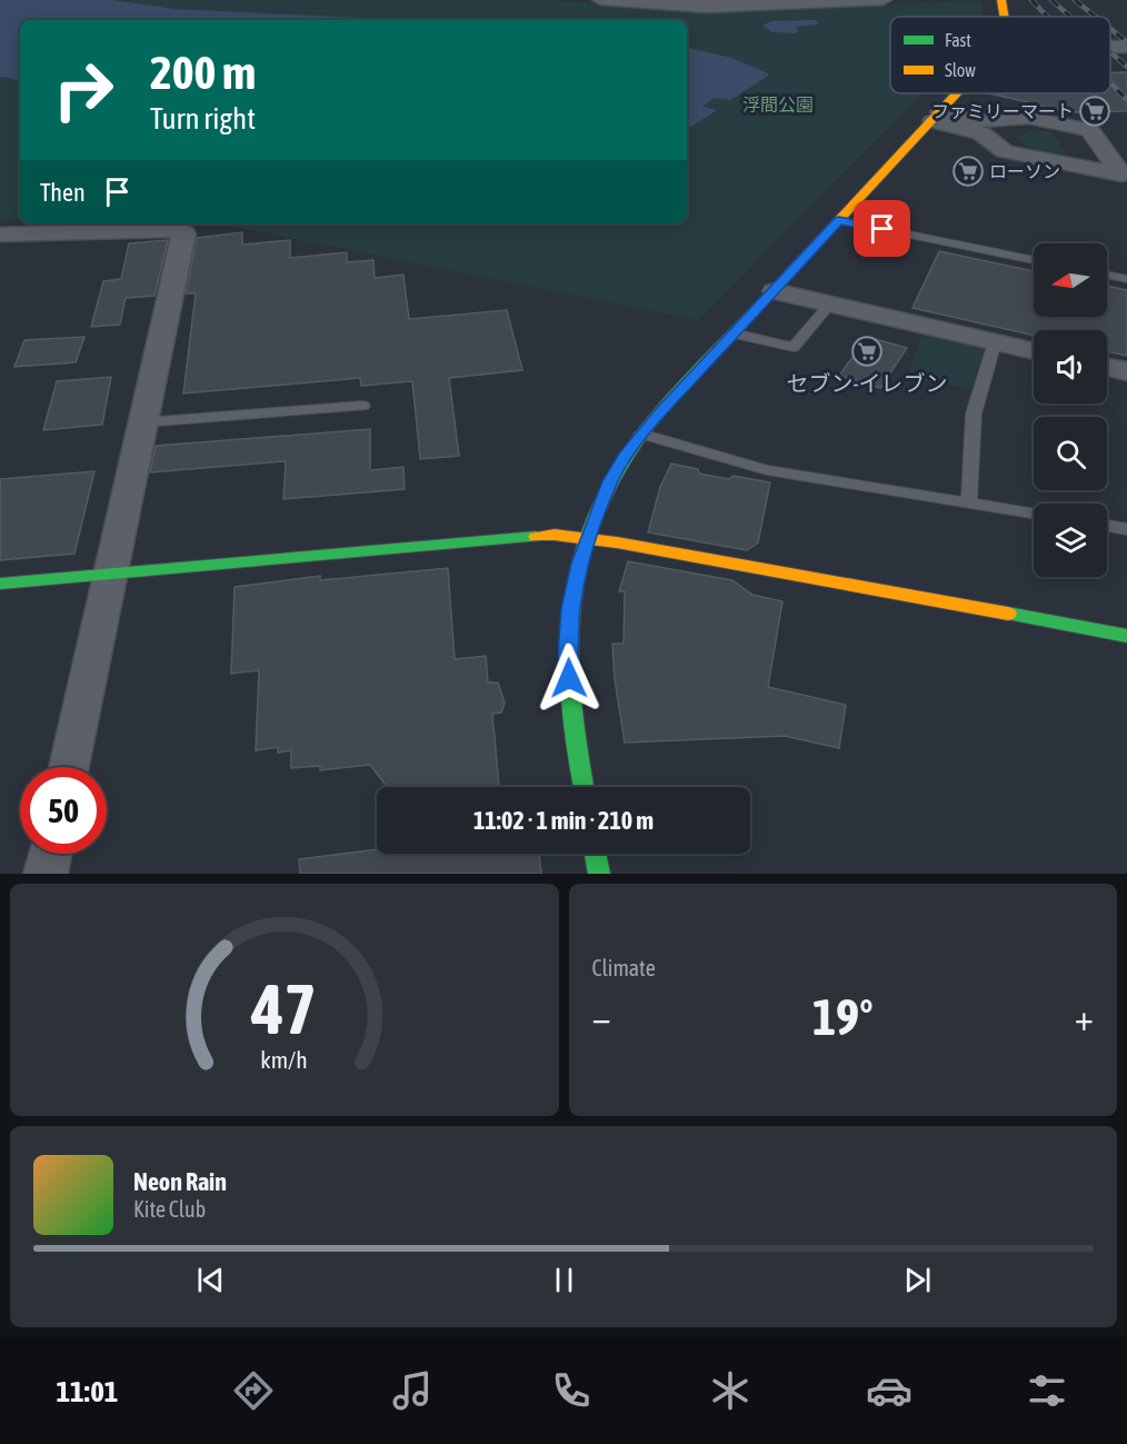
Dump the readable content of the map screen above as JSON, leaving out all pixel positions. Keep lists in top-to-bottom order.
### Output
{
  "parks": ["浮間公園"],
  "places": {
    "supermarket": ["ファミリーマート", "ローソン", "セブン-イレブン"]
  },
  "legend": ["Fast", "Slow"],
  "north": "left",
  "page": {
    "turn": ["200 m", "Turn right"],
    "then": "Then",
    "limit": "50",
    "trip": "11:02 · 1 min · 210 m",
    "tile": "Climate",
    "heat": ["−", "19°", "+"],
    "song": ["Neon Rain", "Kite Club"],
    "tabs": "11:01",
    "gauge": ["47", "km/h"]
  }
}
